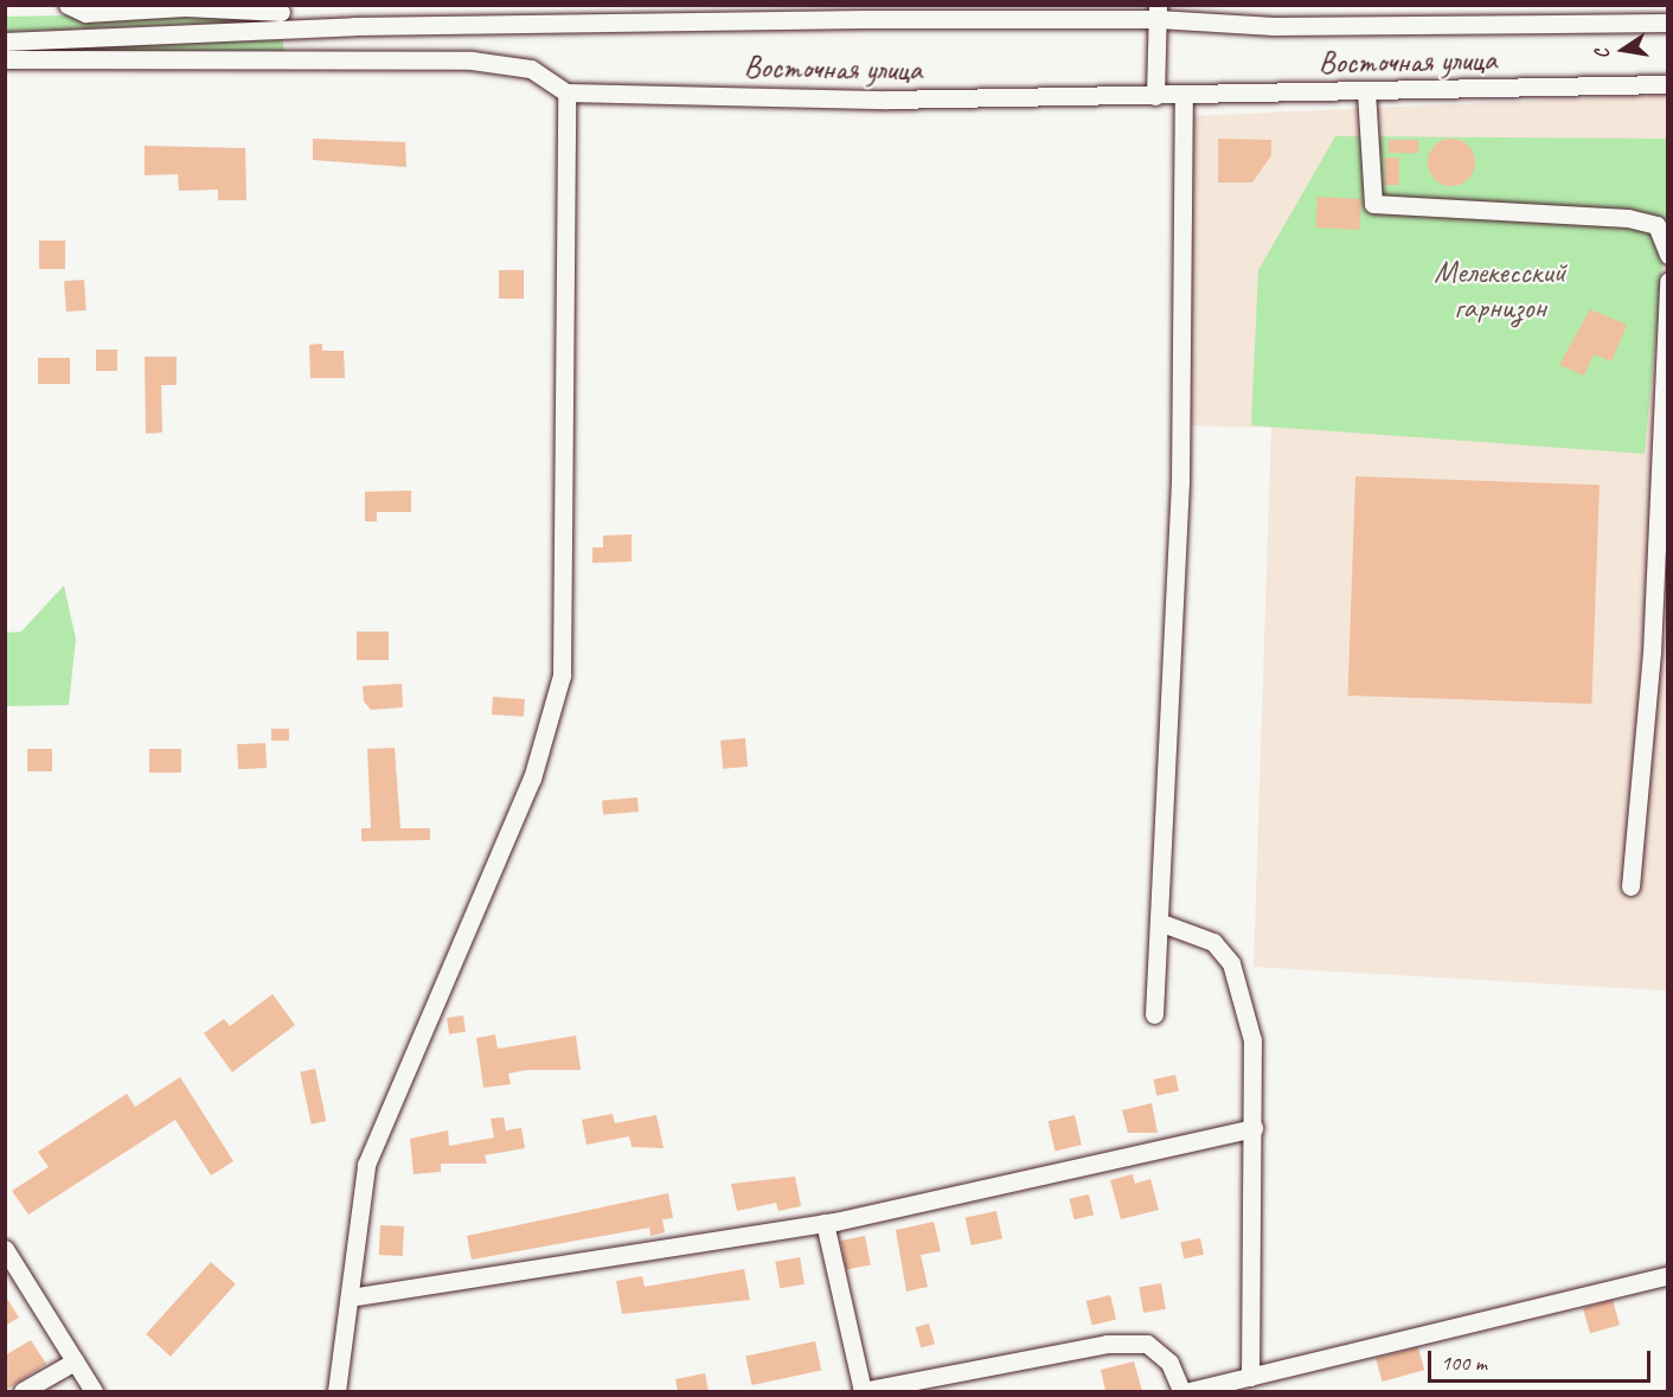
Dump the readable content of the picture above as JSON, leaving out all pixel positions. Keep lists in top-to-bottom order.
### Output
{
  "streets": {
    "street": ["Восточная улица"]
  },
  "parks": ["Мелекесский гарнизон"],
  "scale_bar": "100 m",
  "north": "left"
}
